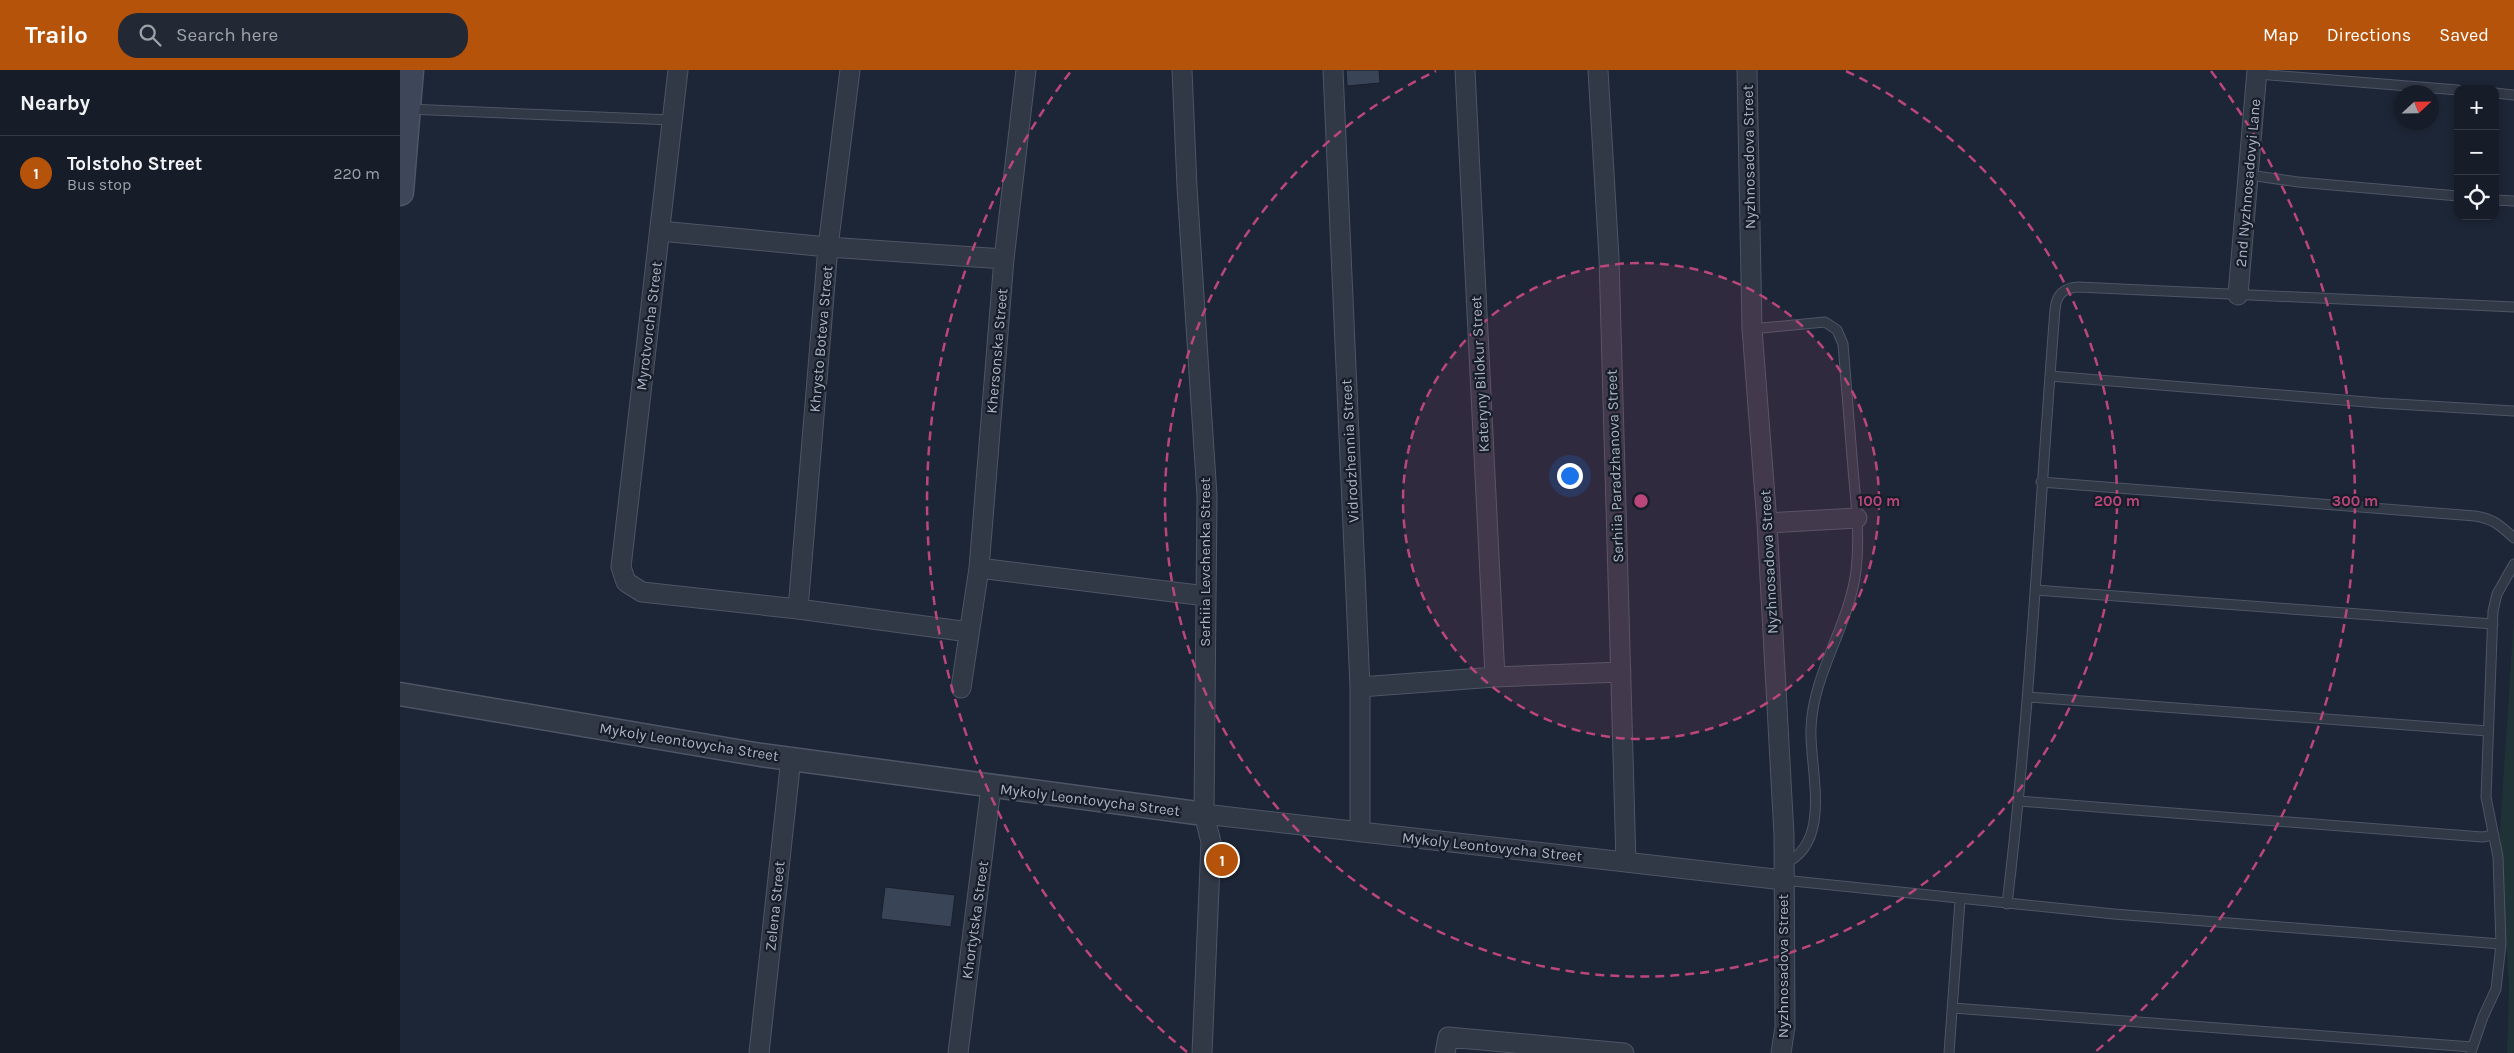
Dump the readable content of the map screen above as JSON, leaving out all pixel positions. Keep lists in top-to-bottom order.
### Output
{
  "streets": {
    "street": [
      "Nyzhnosadova Street",
      "2nd Nyzhnosadovyi Lane",
      "Myrotvorcha Street",
      "Khrysto Boteva Street",
      "Khersonska Street",
      "Kateryny Bilokur Street",
      "Vidrodzhennia Street",
      "Serhiia Paradzhanova Street",
      "Serhiia Levchenka Street",
      "Mykoly Leontovycha Street",
      "Zelena Street",
      "Khortytska Street"
    ]
  },
  "crossings": [
    ["Nyzhnosadova Street", "Mykoly Leontovycha Street"],
    ["Myrotvorcha Street", "Khrysto Boteva Street"],
    ["Vidrodzhennia Street", "Mykoly Leontovycha Street"],
    ["Serhiia Paradzhanova Street", "Mykoly Leontovycha Street"],
    ["Serhiia Levchenka Street", "Mykoly Leontovycha Street"],
    ["Mykoly Leontovycha Street", "Zelena Street"],
    ["Mykoly Leontovycha Street", "Khortytska Street"]
  ],
  "north": "right",
  "page": {
    "header": "Trailo",
    "search": "Search here",
    "nav": ["Map", "Directions", "Saved"],
    "heading": "Nearby",
    "map_buttons": ["+", "−"],
    "list": [
      {
        "mark": "1",
        "name": "Tolstoho Street",
        "note": "Bus stop",
        "value": "220 m"
      }
    ],
    "pins": "1"
  },
  "rings": ["100 m", "200 m", "300 m"]
}
